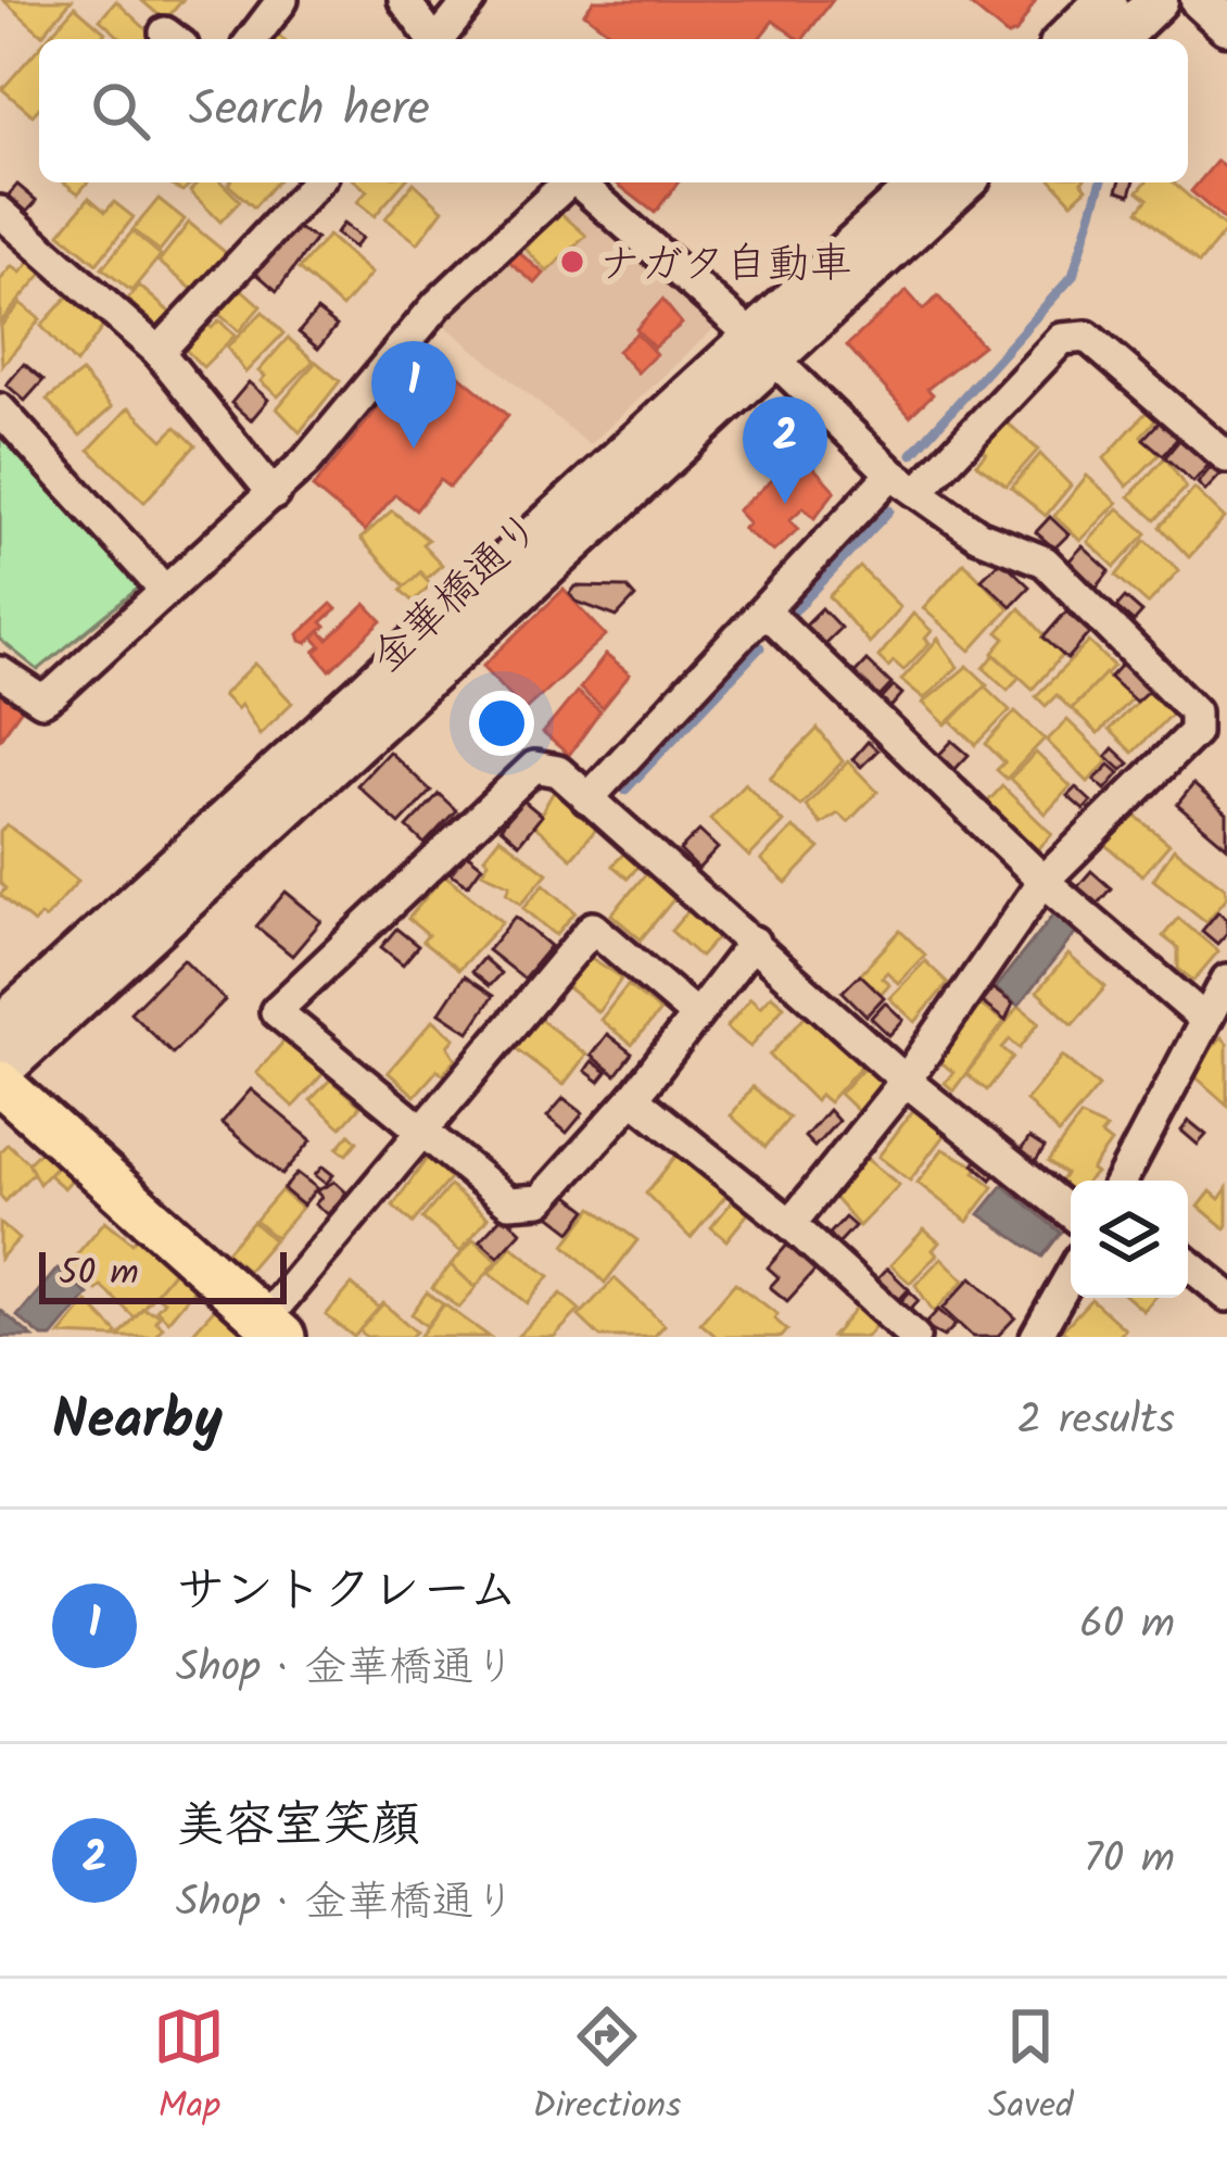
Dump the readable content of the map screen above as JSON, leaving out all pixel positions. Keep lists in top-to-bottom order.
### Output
{
  "streets": {
    "street": ["金華橋通り"]
  },
  "places": ["ナガタ自動車"],
  "scale_bar": "50 m",
  "page": {
    "search": "Search here",
    "pins": ["1", "2"],
    "scale": "50 m",
    "heading": ["Nearby", "2 results"],
    "list": [
      {
        "mark": "1",
        "name": "サントクレーム",
        "note": "Shop · 金華橋通り",
        "value": "60 m"
      },
      {
        "mark": "2",
        "name": "美容室笑顔",
        "note": "Shop · 金華橋通り",
        "value": "70 m"
      }
    ],
    "nav": ["Map", "Directions", "Saved"]
  }
}
